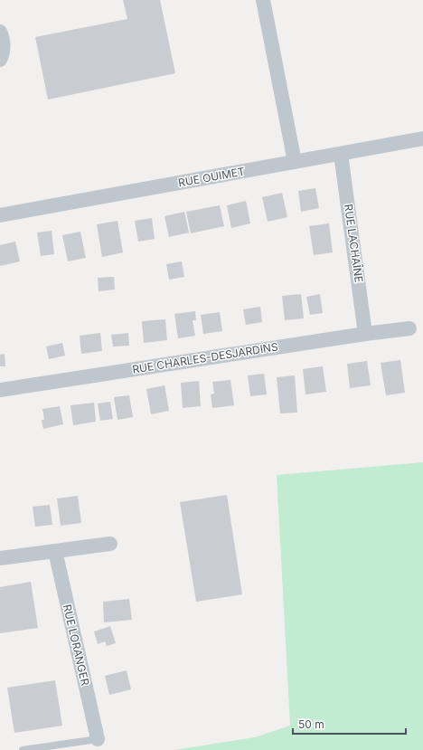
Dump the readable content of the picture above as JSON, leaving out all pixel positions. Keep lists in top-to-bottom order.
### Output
{
  "streets": {
    "street": [
      "RUE OUIMET",
      "RUE LACHAÎNE",
      "RUE CHARLES-DESJARDINS",
      "RUE LORANGER"
    ]
  },
  "crossings": [
    ["RUE OUIMET", "RUE LACHAÎNE"],
    ["RUE LACHAÎNE", "RUE CHARLES-DESJARDINS"]
  ],
  "scale_bar": "50 m"
}
